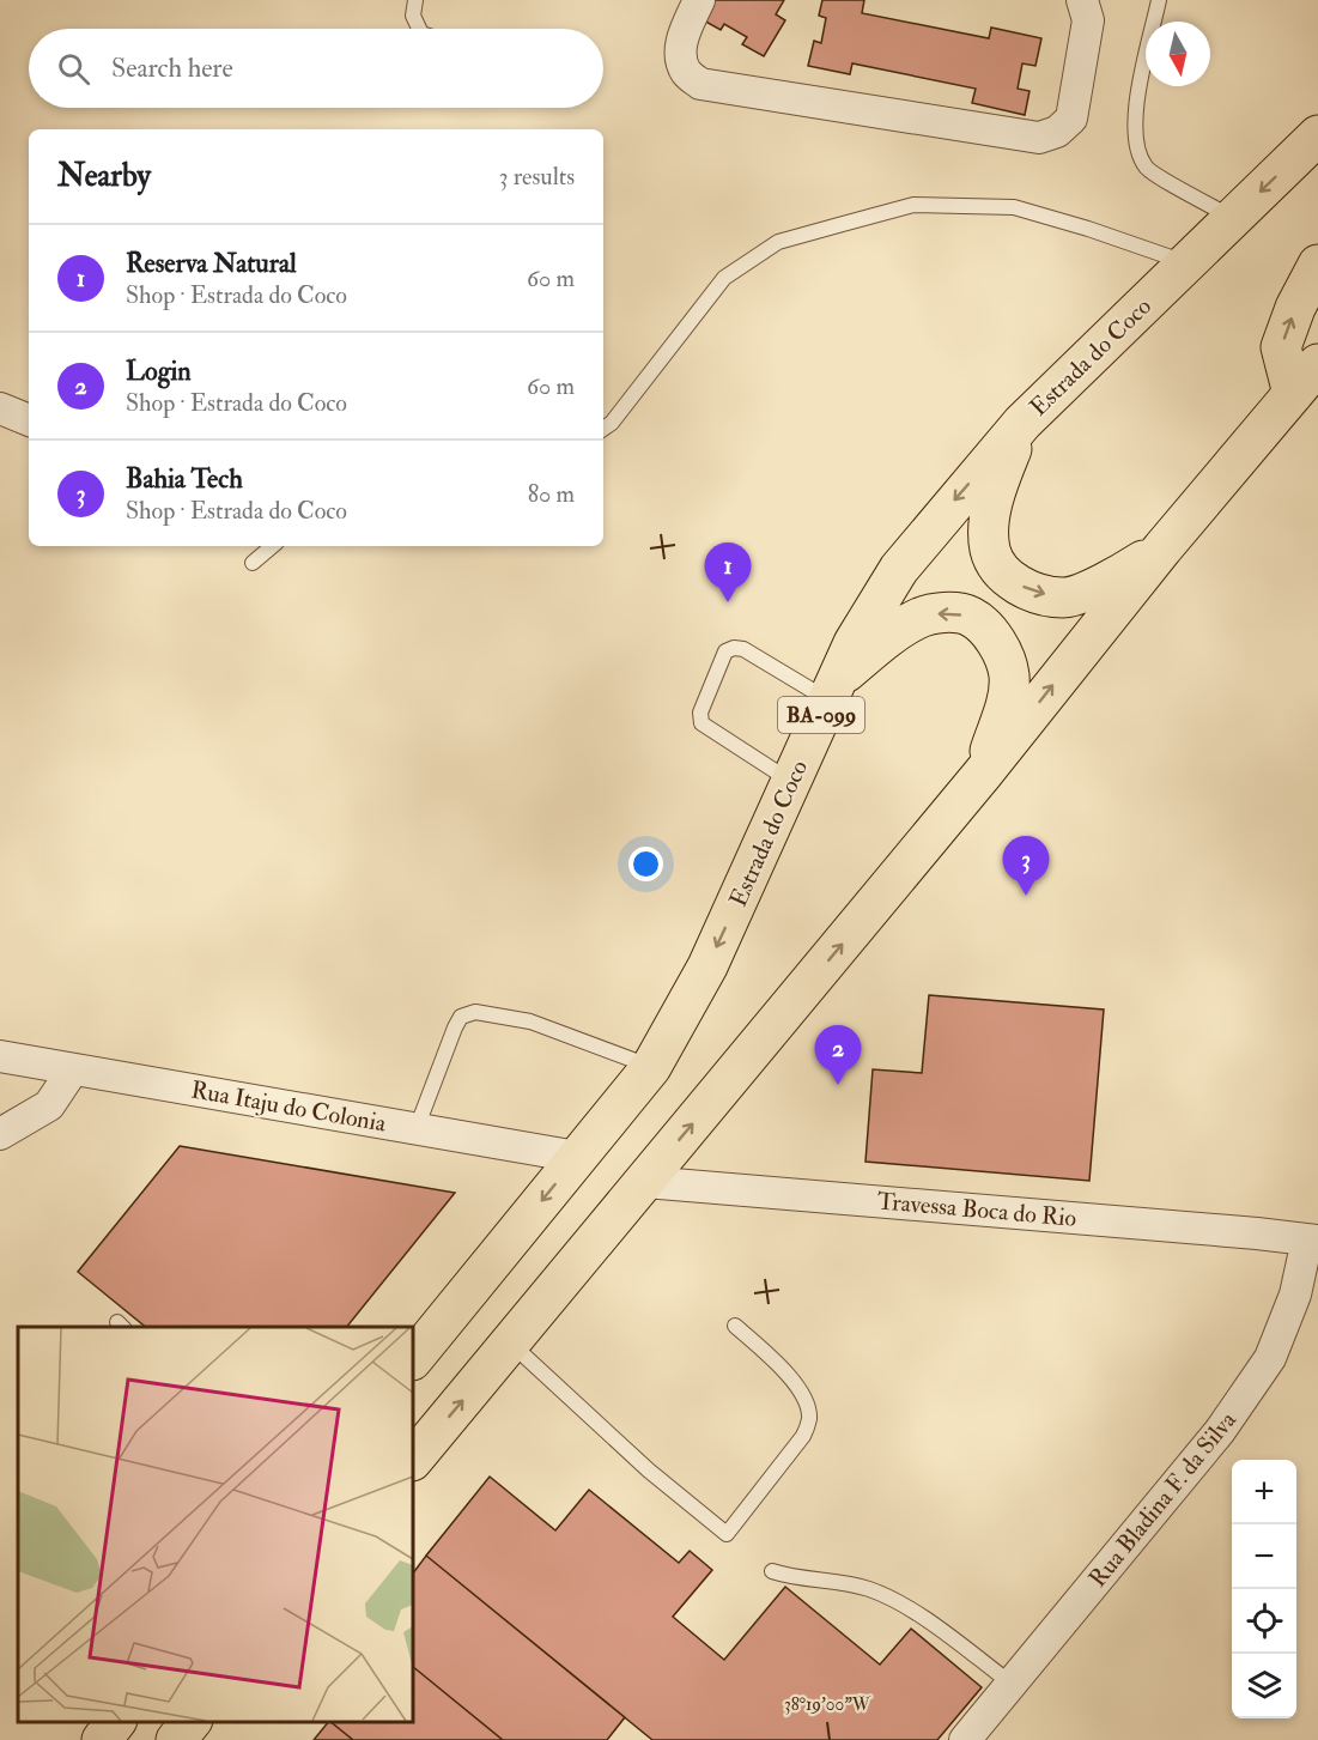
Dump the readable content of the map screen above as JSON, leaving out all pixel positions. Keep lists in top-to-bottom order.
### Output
{
  "streets": {
    "highway": ["Estrada do Coco", "BA-099"],
    "street": ["Rua Itaju do Colonia", "Travessa Boca do Rio", "Rua Bladina F. da Silva"]
  },
  "crossings": [
    ["Estrada do Coco", "Rua Itaju do Colonia"],
    ["Travessa Boca do Rio", "Rua Bladina F. da Silva"]
  ],
  "north": "bottom",
  "page": {
    "search": "Search here",
    "heading": ["Nearby", "3 results"],
    "list": [
      {
        "mark": "1",
        "name": "Reserva Natural",
        "note": "Shop · Estrada do Coco",
        "value": "60 m"
      },
      {
        "mark": "2",
        "name": "Login",
        "note": "Shop · Estrada do Coco",
        "value": "60 m"
      },
      {
        "mark": "3",
        "name": "Bahia Tech",
        "note": "Shop · Estrada do Coco",
        "value": "80 m"
      }
    ],
    "pins": ["1", "3", "2"],
    "map_buttons": ["+", "−"]
  },
  "coordinates": ["38°19'00\"W"]
}
